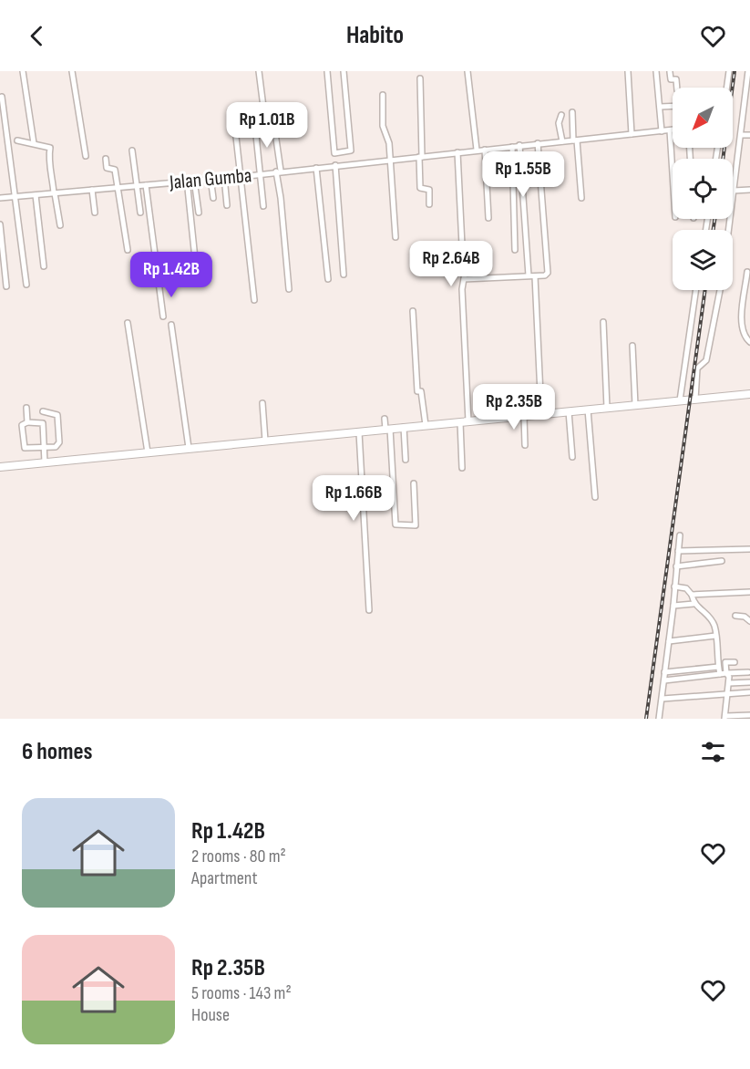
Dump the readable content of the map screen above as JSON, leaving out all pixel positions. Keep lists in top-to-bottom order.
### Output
{
  "streets": {
    "street": ["Jalan Gumba"]
  },
  "north": "bottom left",
  "page": {
    "header": "Habito",
    "price": [
      "Rp 1.01B",
      "Rp 1.55B",
      "Rp 2.64B",
      "Rp 1.42B",
      "Rp 2.35B",
      "Rp 1.66B"
    ],
    "heading": "6 homes",
    "list": [
      {
        "name": "Rp 1.42B",
        "note": "2 rooms · 80 m² · Apartment"
      },
      {
        "name": "Rp 2.35B",
        "note": "5 rooms · 143 m² · House"
      }
    ]
  }
}
